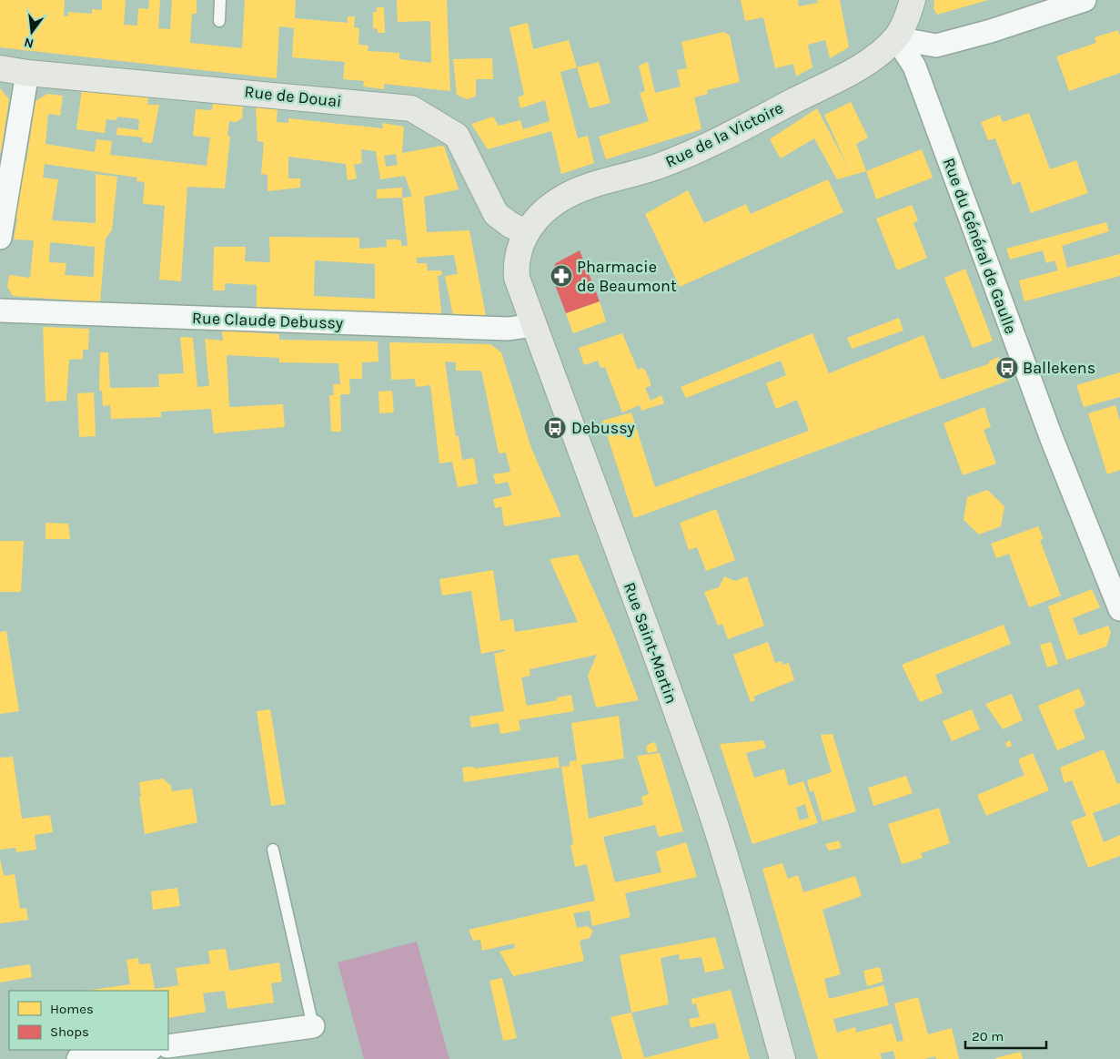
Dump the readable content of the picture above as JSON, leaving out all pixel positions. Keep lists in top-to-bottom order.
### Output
{
  "streets": {
    "main road": ["Rue de Douai", "Rue de la Victoire", "Rue Saint-Martin"],
    "street": ["Rue du Général de Gaulle", "Rue Claude Debussy"]
  },
  "crossings": [
    ["Rue de Douai", "Rue de la Victoire"],
    ["Rue de Douai", "Rue Saint-Martin"],
    ["Rue de la Victoire", "Rue du Général de Gaulle"],
    ["Rue de la Victoire", "Rue Saint-Martin"],
    ["Rue Claude Debussy", "Rue Saint-Martin"]
  ],
  "places": {
    "pharmacy": ["Pharmacie de Beaumont"],
    "bus stop": ["Ballekens", "Debussy"]
  },
  "legend": ["Homes", "Shops"],
  "scale_bar": "20 m",
  "north": "bottom"
}
